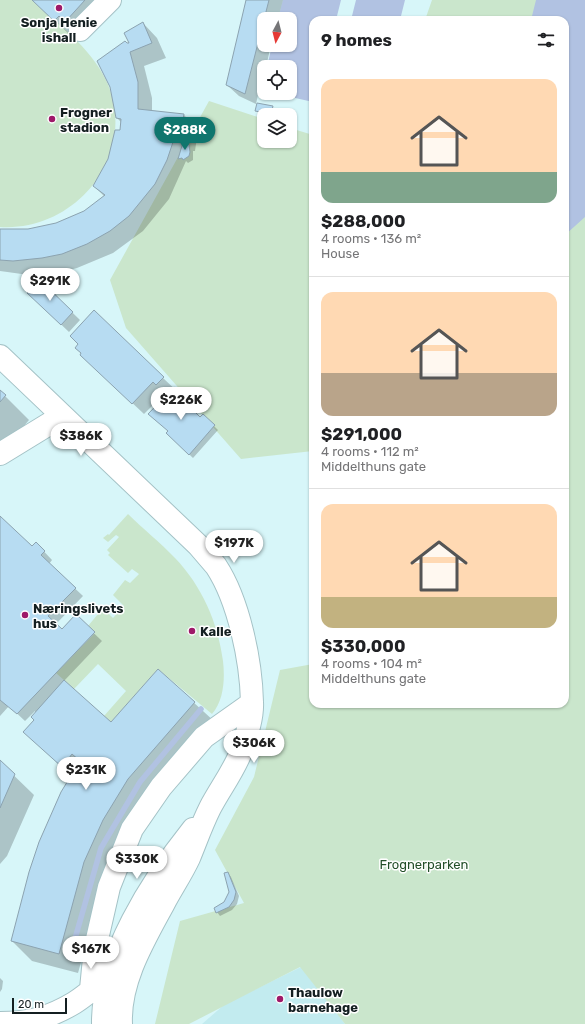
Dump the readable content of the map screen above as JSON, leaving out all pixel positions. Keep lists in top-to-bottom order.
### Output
{
  "parks": ["Frognerparken"],
  "places": [
    "Sonja Henie ishall",
    "Frogner stadion",
    "Næringslivets hus",
    "Kalle",
    "Thaulow barnehage"
  ],
  "scale_bar": "20 m",
  "north": "bottom",
  "page": {
    "heading": "9 homes",
    "list": [
      {
        "name": "$288,000",
        "note": "4 rooms · 136 m² · House"
      },
      {
        "name": "$291,000",
        "note": "4 rooms · 112 m² · Middelthuns gate"
      },
      {
        "name": "$330,000",
        "note": "4 rooms · 104 m² · Middelthuns gate"
      }
    ],
    "price": [
      "$288K",
      "$291K",
      "$226K",
      "$386K",
      "$197K",
      "$306K",
      "$231K",
      "$330K",
      "$167K"
    ],
    "scale": "20 m"
  }
}
